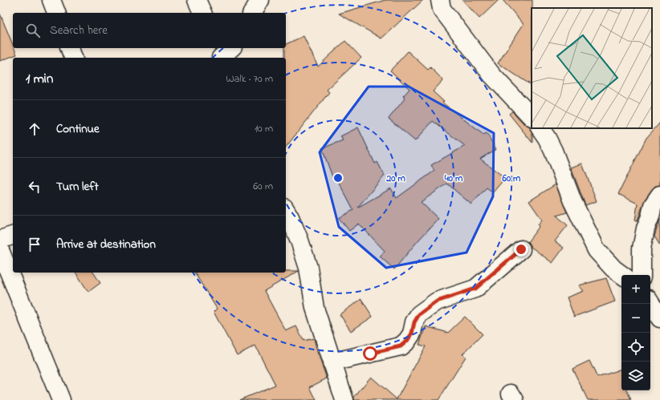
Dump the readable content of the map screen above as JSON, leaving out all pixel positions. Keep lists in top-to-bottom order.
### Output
{
  "page": {
    "search": "Search here",
    "heading": ["1 min", "Walk · 70 m"],
    "list": [
      ["Continue", "10 m"],
      ["Turn left", "60 m"],
      "Arrive at destination"
    ],
    "map_buttons": ["+", "−"]
  },
  "rings": ["20 m", "40 m", "60 m"]
}
